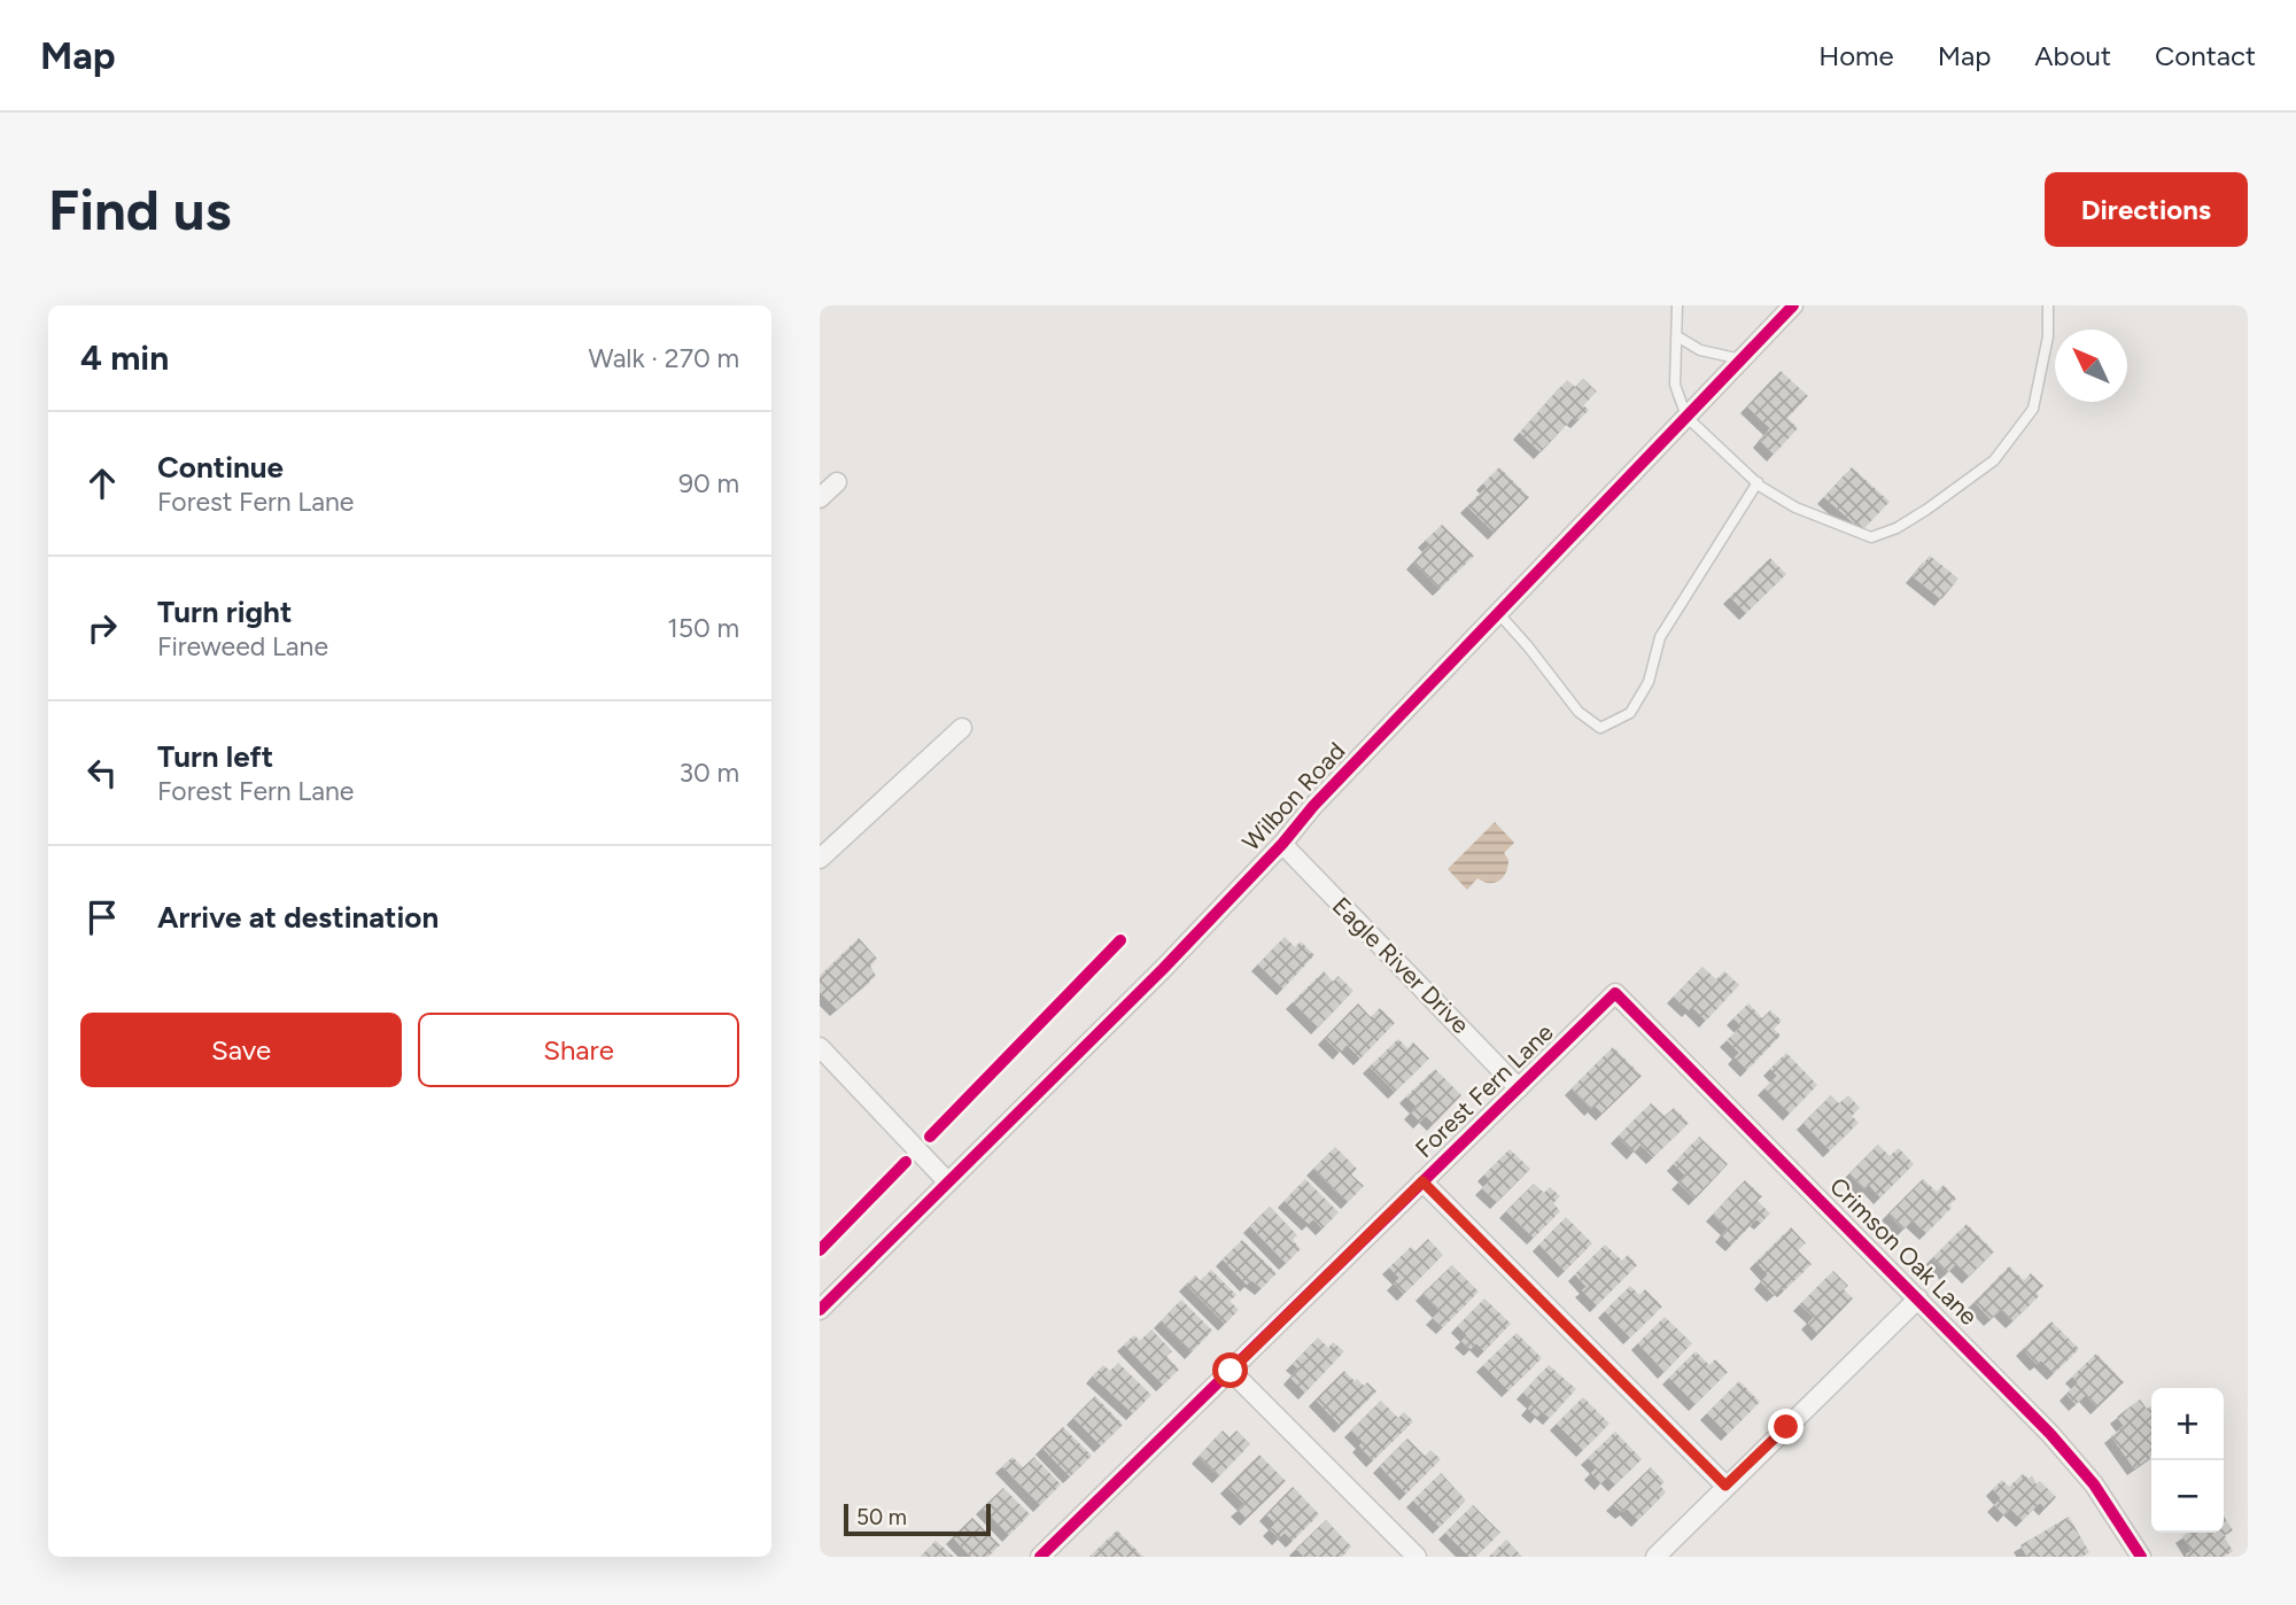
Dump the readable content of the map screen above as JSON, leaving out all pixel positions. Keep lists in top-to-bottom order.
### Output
{
  "streets": {
    "street": [
      "Wilbon Road",
      "Eagle River Drive",
      "Forest Fern Lane",
      "Crimson Oak Lane"
    ]
  },
  "crossings": [
    ["Wilbon Road", "Eagle River Drive"],
    ["Eagle River Drive", "Forest Fern Lane"],
    ["Forest Fern Lane", "Crimson Oak Lane"]
  ],
  "scale_bar": "50 m",
  "north": "top left",
  "page": {
    "header": "Map",
    "nav": [
      "Home",
      "Map",
      "About",
      "Contact"
    ],
    "buttons": [
      "Directions",
      ["Save", "Share"]
    ],
    "title": "Find us",
    "heading": ["4 min", "Walk · 270 m"],
    "list": [
      ["Continue", "Forest Fern Lane", "90 m"],
      ["Turn right", "Fireweed Lane", "150 m"],
      ["Turn left", "Forest Fern Lane", "30 m"],
      "Arrive at destination"
    ],
    "map_buttons": ["+", "−"],
    "scale": "50 m"
  }
}
